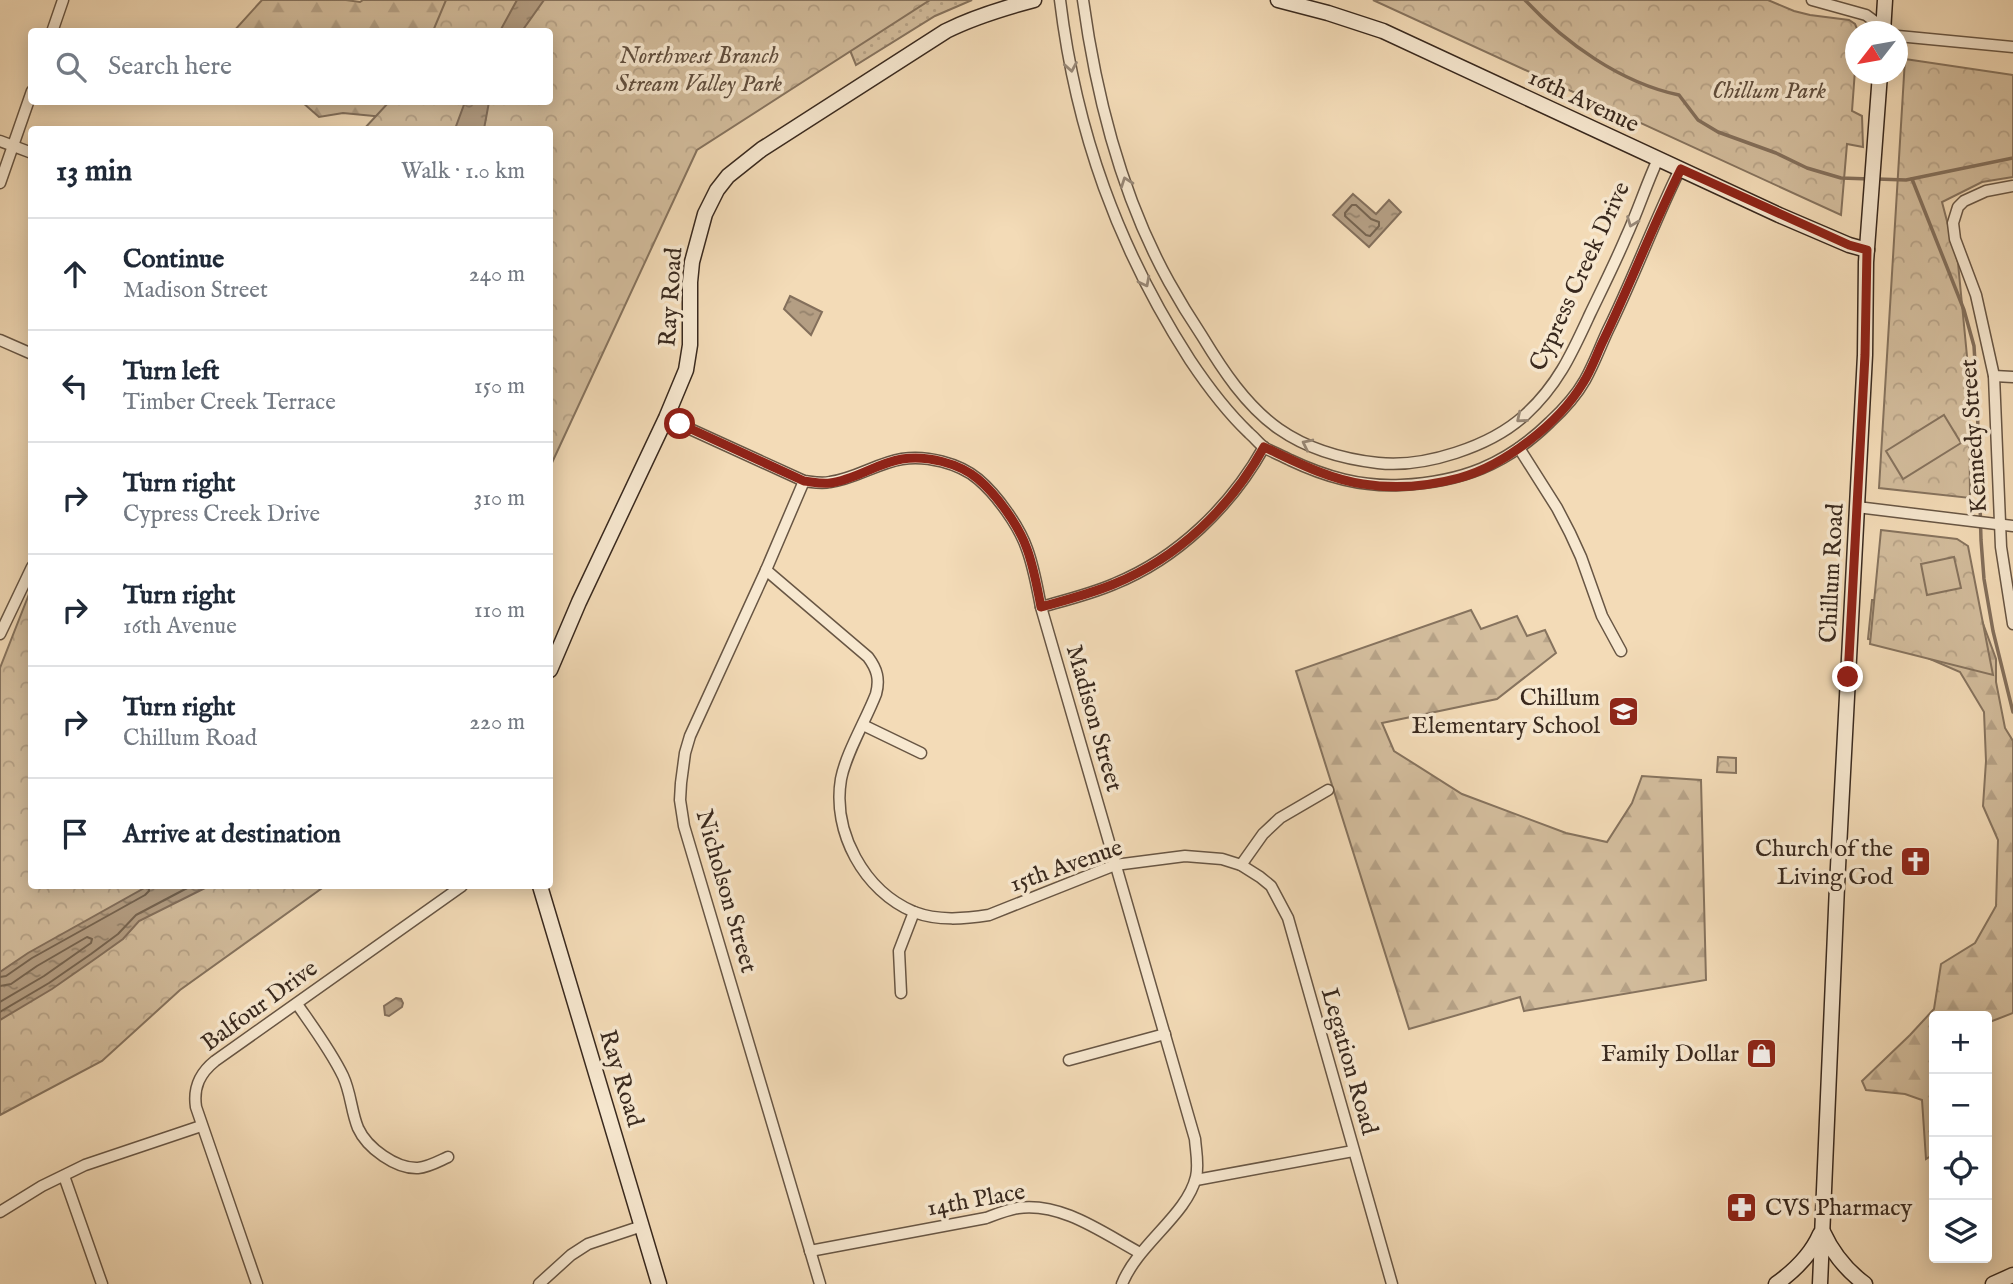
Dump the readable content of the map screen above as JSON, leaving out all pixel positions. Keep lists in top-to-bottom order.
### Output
{
  "streets": {
    "street": [
      "16th Avenue",
      "Cypress Creek Drive",
      "Ray Road",
      "Kennedy Street",
      "Chillum Road",
      "Madison Street",
      "15th Avenue",
      "Nicholson Street",
      "Balfour Drive",
      "Legation Road",
      "14th Place"
    ]
  },
  "crossings": [
    ["16th Avenue", "Cypress Creek Drive"],
    ["16th Avenue", "Chillum Road"],
    ["Ray Road", "Madison Street"],
    ["Madison Street", "15th Avenue"],
    ["Madison Street", "Nicholson Street"],
    ["15th Avenue", "Nicholson Street"],
    ["15th Avenue", "Legation Road"],
    ["Nicholson Street", "14th Place"]
  ],
  "parks": ["Northwest Branch Stream Valley Park", "Chillum Park"],
  "places": {
    "school or university": ["Chillum Elementary School"],
    "church": ["Church of the Living God"],
    "shop": ["Family Dollar"],
    "pharmacy": ["CVS Pharmacy"]
  },
  "north": "bottom left",
  "page": {
    "search": "Search here",
    "heading": ["13 min", "Walk · 1.0 km"],
    "list": [
      ["Continue", "Madison Street", "240 m"],
      ["Turn left", "Timber Creek Terrace", "150 m"],
      ["Turn right", "Cypress Creek Drive", "310 m"],
      ["Turn right", "16th Avenue", "110 m"],
      ["Turn right", "Chillum Road", "220 m"],
      "Arrive at destination"
    ],
    "map_buttons": ["+", "−"]
  }
}
